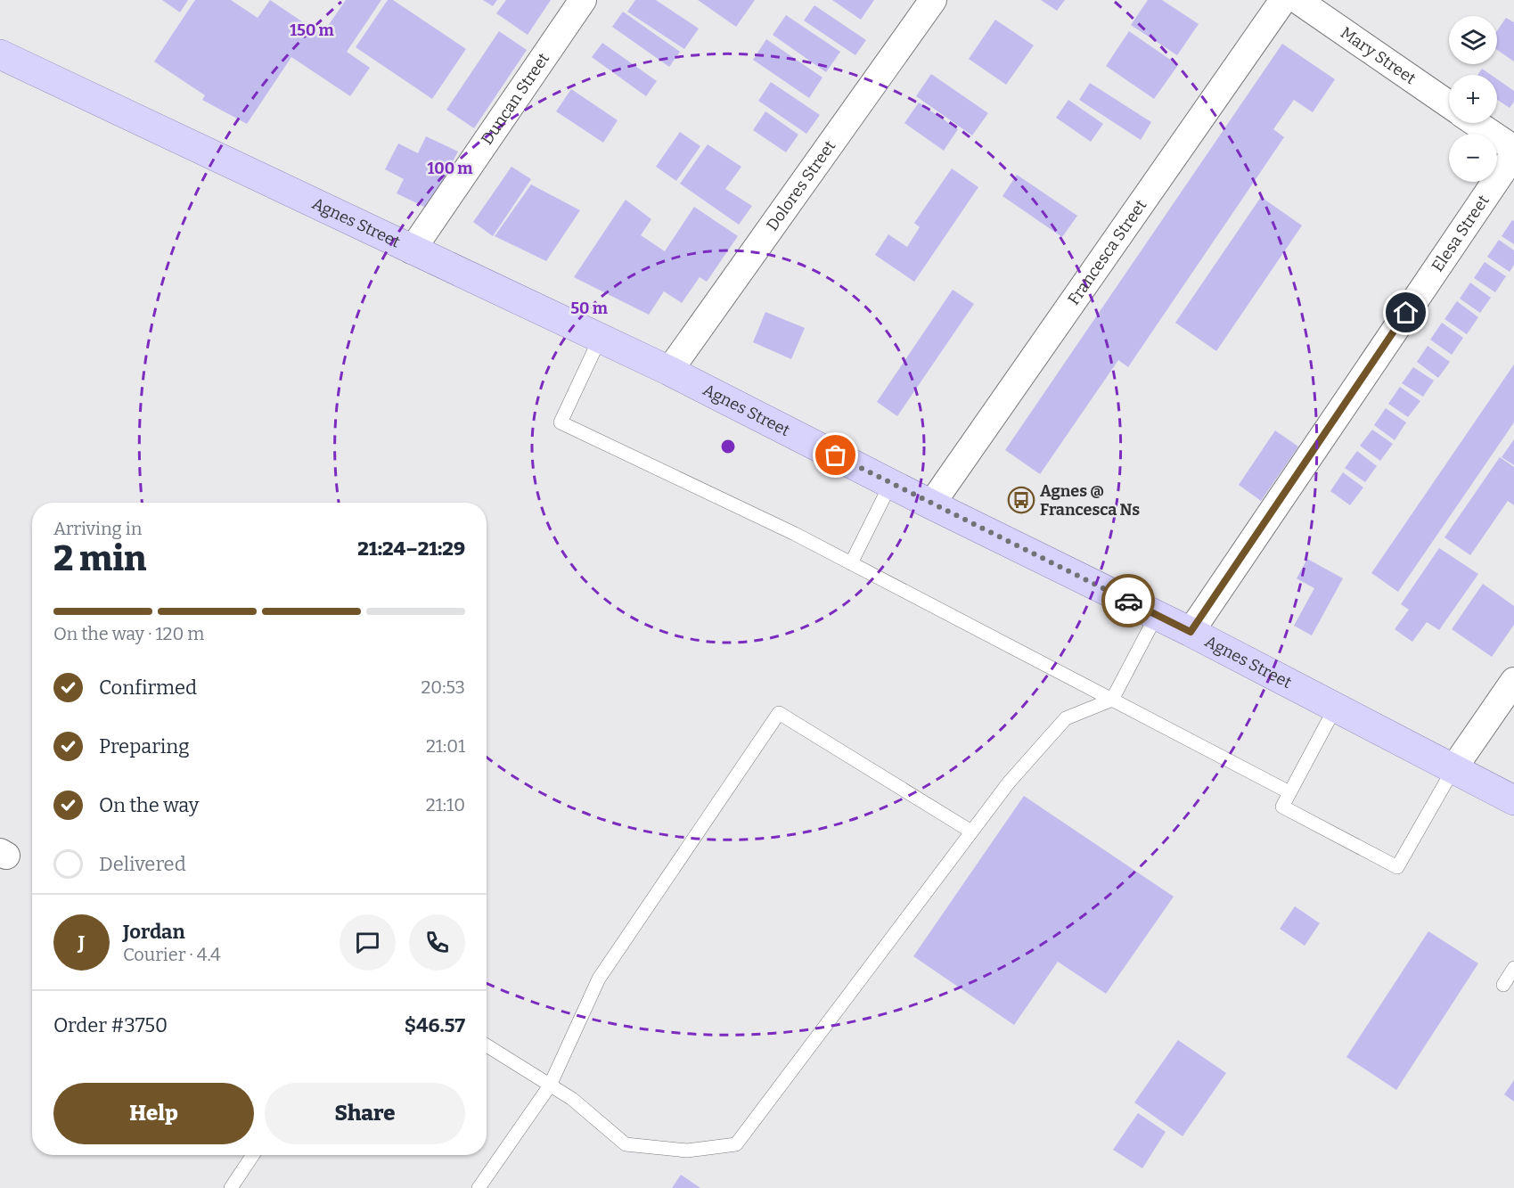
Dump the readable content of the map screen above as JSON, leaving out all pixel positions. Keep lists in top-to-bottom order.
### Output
{
  "streets": {
    "main road": ["Agnes Street"],
    "street": [
      "Mary Street",
      "Duncan Street",
      "Dolores Street",
      "Elesa Street",
      "Francesca Street"
    ]
  },
  "crossings": [
    ["Duncan Street", "Agnes Street"],
    ["Dolores Street", "Agnes Street"],
    ["Agnes Street", "Elesa Street"],
    ["Agnes Street", "Francesca Street"]
  ],
  "places": {
    "bus stop": ["Agnes @ Francesca Ns"]
  },
  "page": {
    "map_buttons": ["+", "−"],
    "heading": ["2 min", "Arriving in", "21:24–21:29"],
    "panel": [
      "Jordan",
      "Courier · 4.4",
      "Order #3750",
      "$46.57"
    ],
    "bar": "On the way · 120 m",
    "list": [
      ["Confirmed", "20:53"],
      ["Preparing", "21:01"],
      ["On the way", "21:10"],
      "Delivered"
    ],
    "round": "J",
    "buttons": ["Help", "Share"]
  },
  "rings": ["150 m", "100 m", "50 m"]
}
